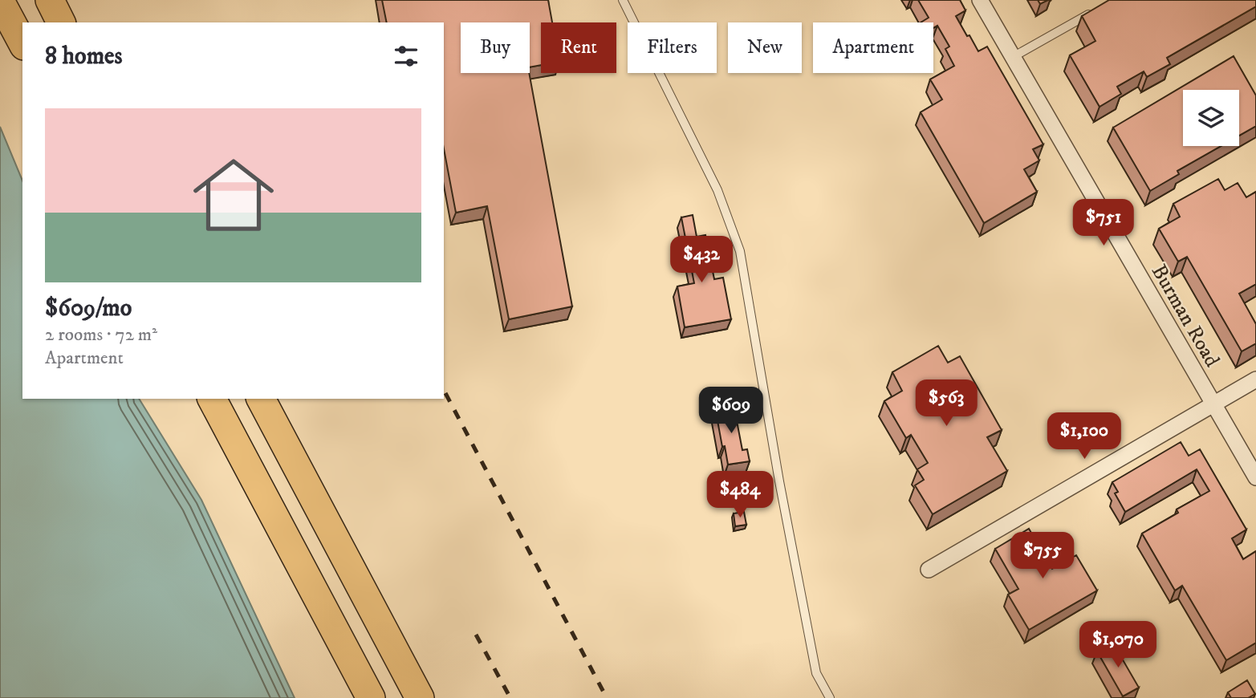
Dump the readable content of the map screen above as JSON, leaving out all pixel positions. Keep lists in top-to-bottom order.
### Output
{
  "streets": {
    "street": ["Burman Road"]
  },
  "page": {
    "chip": [
      "Buy",
      "Rent",
      "Filters",
      "New",
      "Apartment"
    ],
    "heading": "8 homes",
    "list": [
      {
        "name": "$609/mo",
        "note": "2 rooms · 72 m² · Apartment"
      }
    ],
    "price": [
      "$751",
      "$432",
      "$563",
      "$609",
      "$1,100",
      "$484",
      "$755",
      "$1,070"
    ]
  }
}
